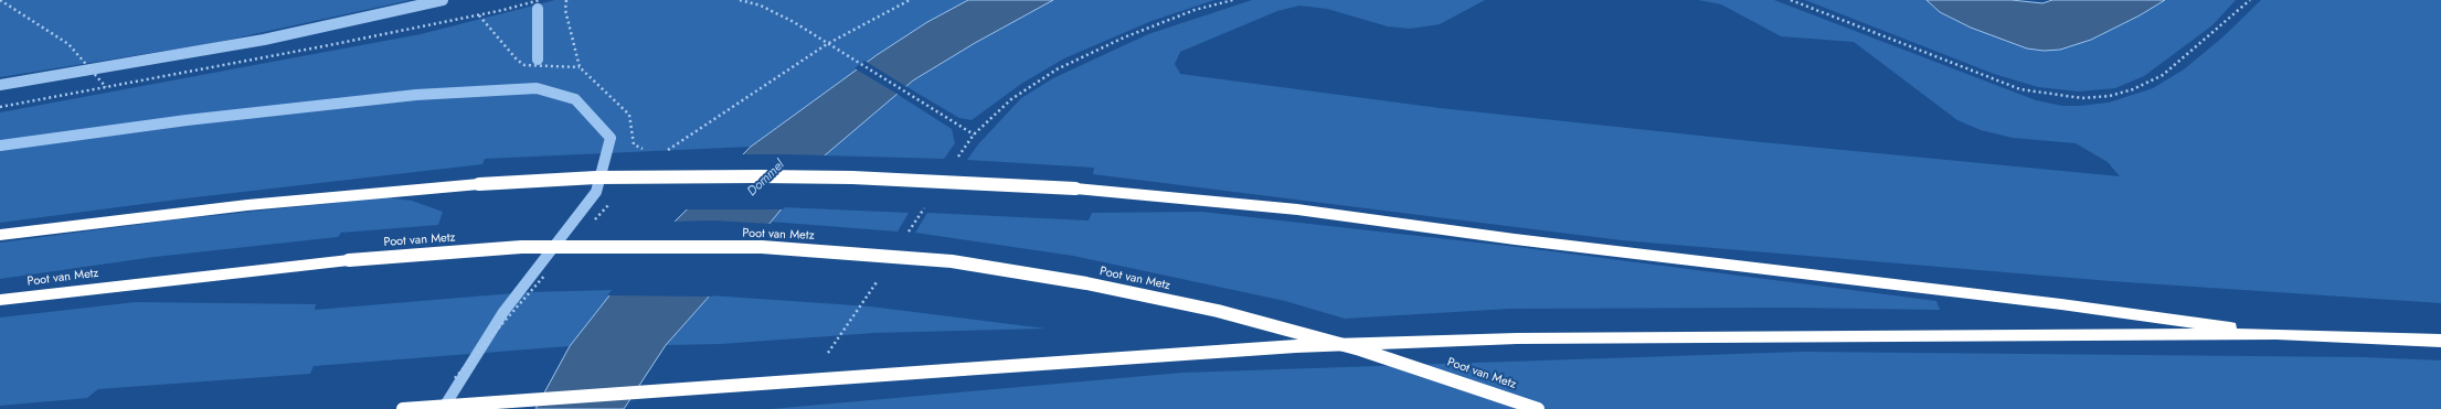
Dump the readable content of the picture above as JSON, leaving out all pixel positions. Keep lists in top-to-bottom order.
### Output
{
  "streets": {
    "highway": ["Poot van Metz"]
  },
  "water": ["Dommel"]
}
